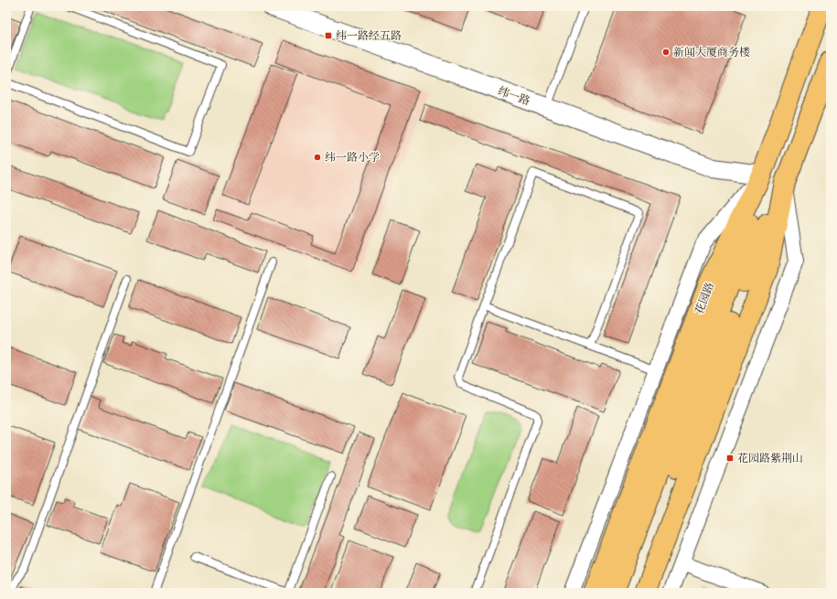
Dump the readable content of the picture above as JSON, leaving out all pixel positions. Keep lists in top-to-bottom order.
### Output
{
  "streets": {
    "main road": ["花园路"],
    "street": ["纬一路"]
  },
  "crossings": [
    ["纬一路", "花园路"]
  ],
  "places": {
    "transit": ["纬一路经五路", "花园路紫荆山"],
    "other": ["新闻大厦商务楼", "纬一路小学"]
  }
}
